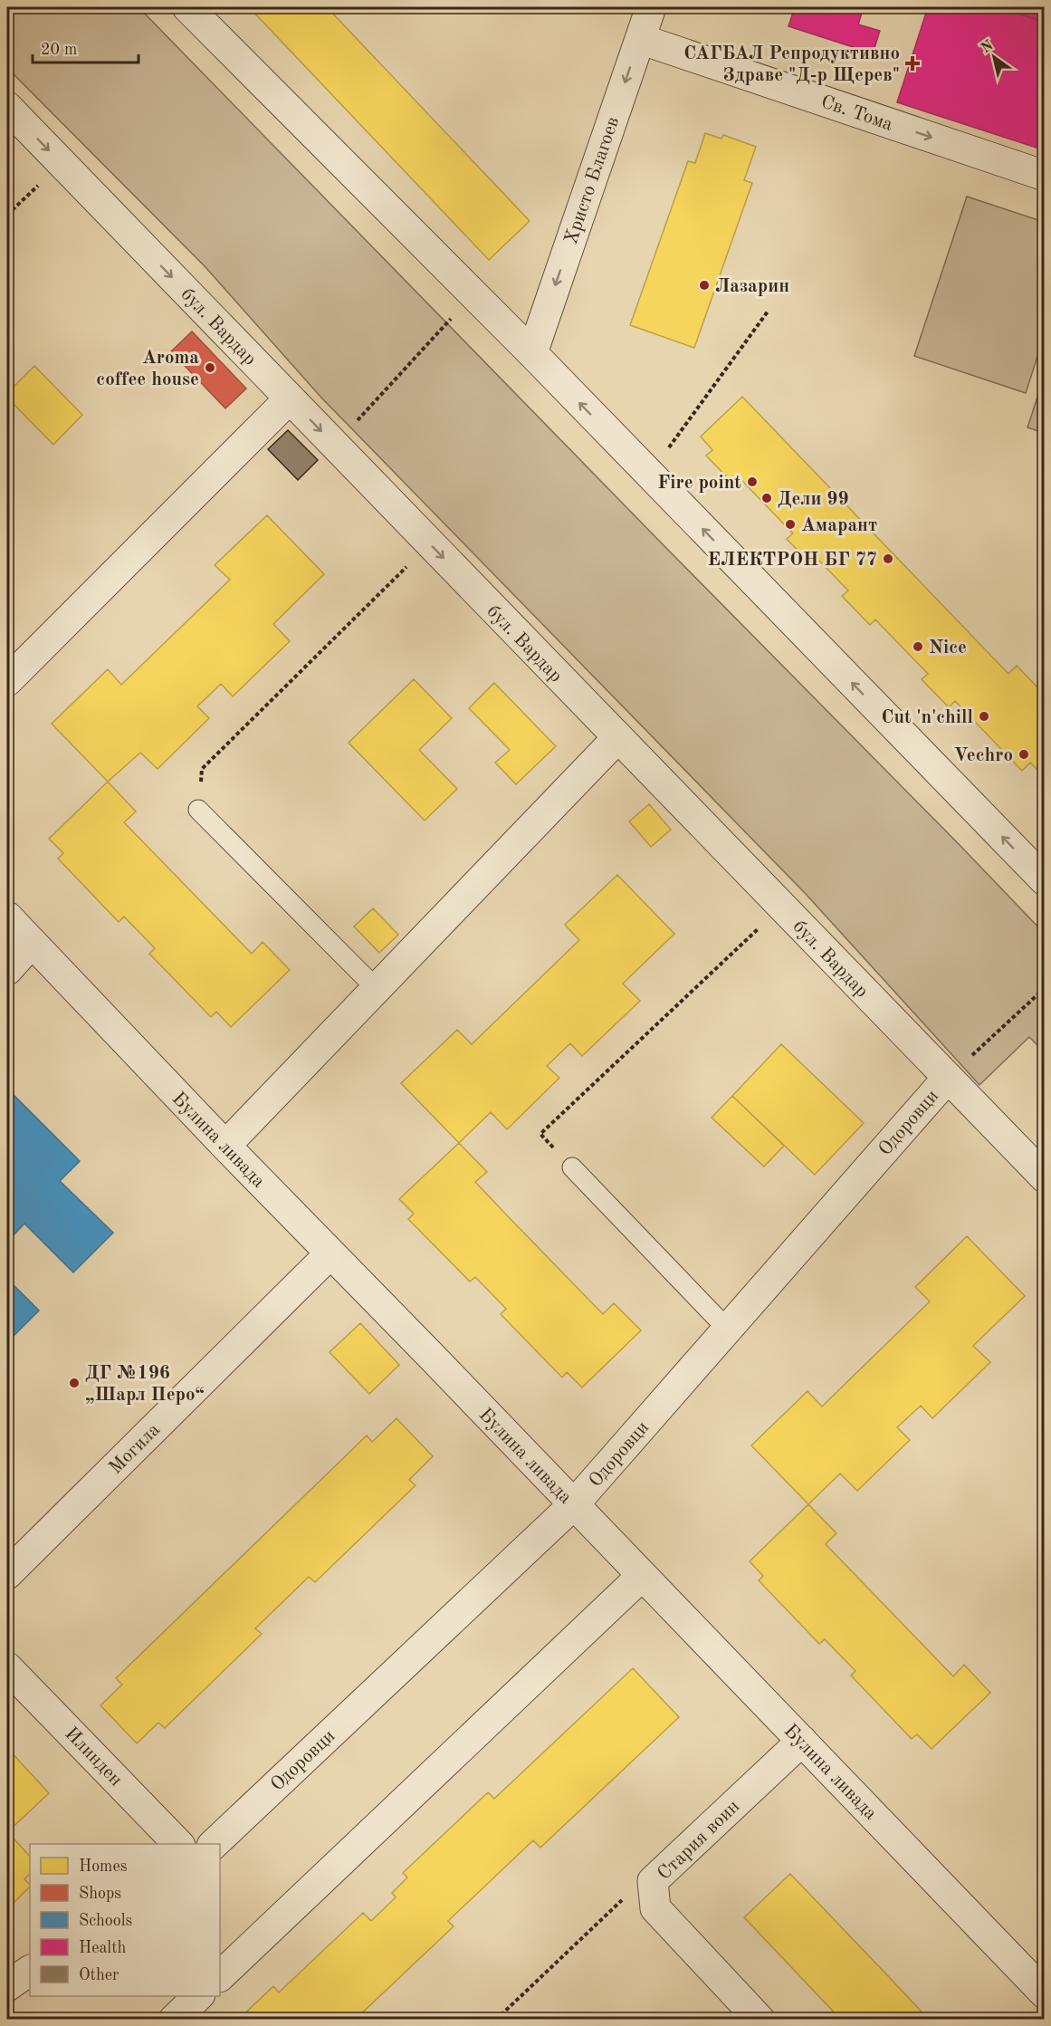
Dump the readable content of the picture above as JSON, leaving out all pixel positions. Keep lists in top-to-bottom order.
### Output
{
  "streets": {
    "street": [
      "Св. Тома",
      "Христо Благоев",
      "бул. Вардар",
      "Одоровци",
      "Булина ливада",
      "Могила",
      "Илинден",
      "Стария воин"
    ]
  },
  "crossings": [
    ["Св. Тома", "Христо Благоев"],
    ["бул. Вардар", "Одоровци"],
    ["Одоровци", "Булина ливада"],
    ["Булина ливада", "Могила"],
    ["Булина ливада", "Стария воин"]
  ],
  "one_way": ["Св. Тома", "Христо Благоев"],
  "places": {
    "health": ["САГБАЛ Репродуктивно Здраве \"Д-р Щерев\""],
    "other": [
      "Лазарин",
      "Aroma coffee house",
      "Fire point",
      "Дели 99",
      "Амарант",
      "ЕЛЕКТРОН БГ 77",
      "Nice",
      "Cut 'n'chill",
      "Vechro",
      "ДГ №196 „Шарл Перо“"
    ]
  },
  "legend": [
    "Homes",
    "Shops",
    "Schools",
    "Health",
    "Other"
  ],
  "scale_bar": "20 m",
  "north": "top left"
}
